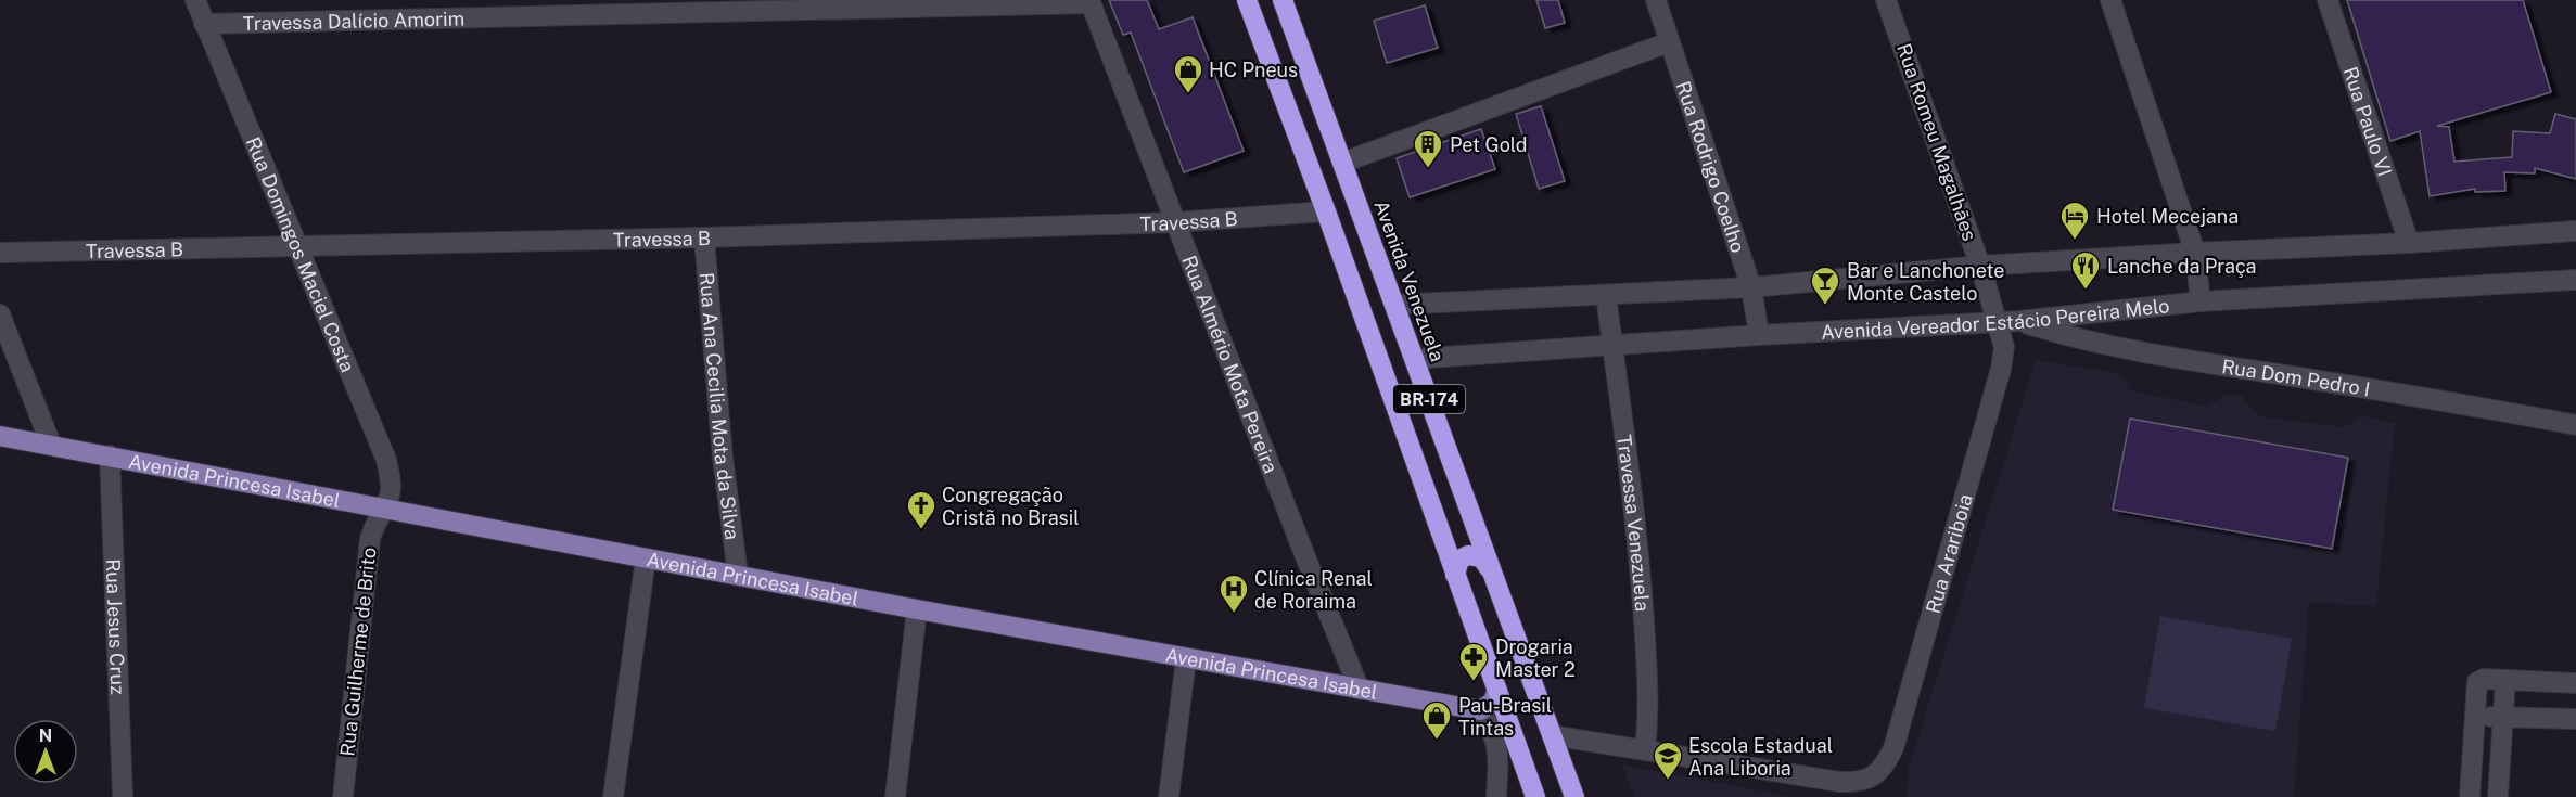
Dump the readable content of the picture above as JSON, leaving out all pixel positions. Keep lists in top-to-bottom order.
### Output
{
  "streets": {
    "highway": ["Avenida Venezuela", "BR-174"],
    "main road": ["Avenida Princesa Isabel"],
    "street": [
      "Travessa Dalício Amorim",
      "Rua Paulo VI",
      "Rua Romeu Magalhães",
      "Rua Rodrigo Coelho",
      "Travessa B",
      "Rua Domingos Maciel Costa",
      "Avenida Vereador Estácio Pereira Melo",
      "Rua Almério Mota Pereira",
      "Rua Dom Pedro I",
      "Rua Ana Cecilia Mota da Silva",
      "Travessa Venezuela",
      "Rua Arariboia",
      "Rua Jesus Cruz",
      "Rua Guilherme de Brito"
    ]
  },
  "crossings": [
    ["Travessa Dalício Amorim", "Rua Domingos Maciel Costa"],
    ["Travessa Dalício Amorim", "Rua Almério Mota Pereira"],
    ["Rua Romeu Magalhães", "Avenida Vereador Estácio Pereira Melo"],
    ["Rua Romeu Magalhães", "Rua Arariboia"],
    ["Rua Rodrigo Coelho", "Avenida Vereador Estácio Pereira Melo"],
    ["Travessa B", "Rua Domingos Maciel Costa"],
    ["Travessa B", "Rua Almério Mota Pereira"],
    ["Travessa B", "BR-174"],
    ["Travessa B", "Rua Ana Cecilia Mota da Silva"],
    ["Rua Domingos Maciel Costa", "Avenida Princesa Isabel"],
    ["Rua Domingos Maciel Costa", "Rua Guilherme de Brito"],
    ["Avenida Venezuela", "Avenida Vereador Estácio Pereira Melo"],
    ["Avenida Vereador Estácio Pereira Melo", "Rua Dom Pedro I"],
    ["Avenida Vereador Estácio Pereira Melo", "Travessa Venezuela"],
    ["Avenida Vereador Estácio Pereira Melo", "Rua Arariboia"],
    ["Rua Almério Mota Pereira", "Avenida Princesa Isabel"],
    ["Rua Ana Cecilia Mota da Silva", "Avenida Princesa Isabel"],
    ["Avenida Princesa Isabel", "Rua Jesus Cruz"],
    ["Avenida Princesa Isabel", "Rua Guilherme de Brito"],
    ["Travessa Venezuela", "Rua Arariboia"]
  ],
  "places": {
    "shop": ["HC Pneus", "Pau-Brasil Tintas"],
    "building": ["Pet Gold"],
    "hotel": ["Hotel Mecejana"],
    "restaurant": ["Lanche da Praça"],
    "bar": ["Bar e Lanchonete Monte Castelo"],
    "church": ["Congregação Cristã no Brasil"],
    "hospital": ["Clínica Renal de Roraima"],
    "pharmacy": ["Drogaria Master 2"],
    "school or university": ["Escola Estadual Ana Liboria"]
  },
  "north": "top"
}
